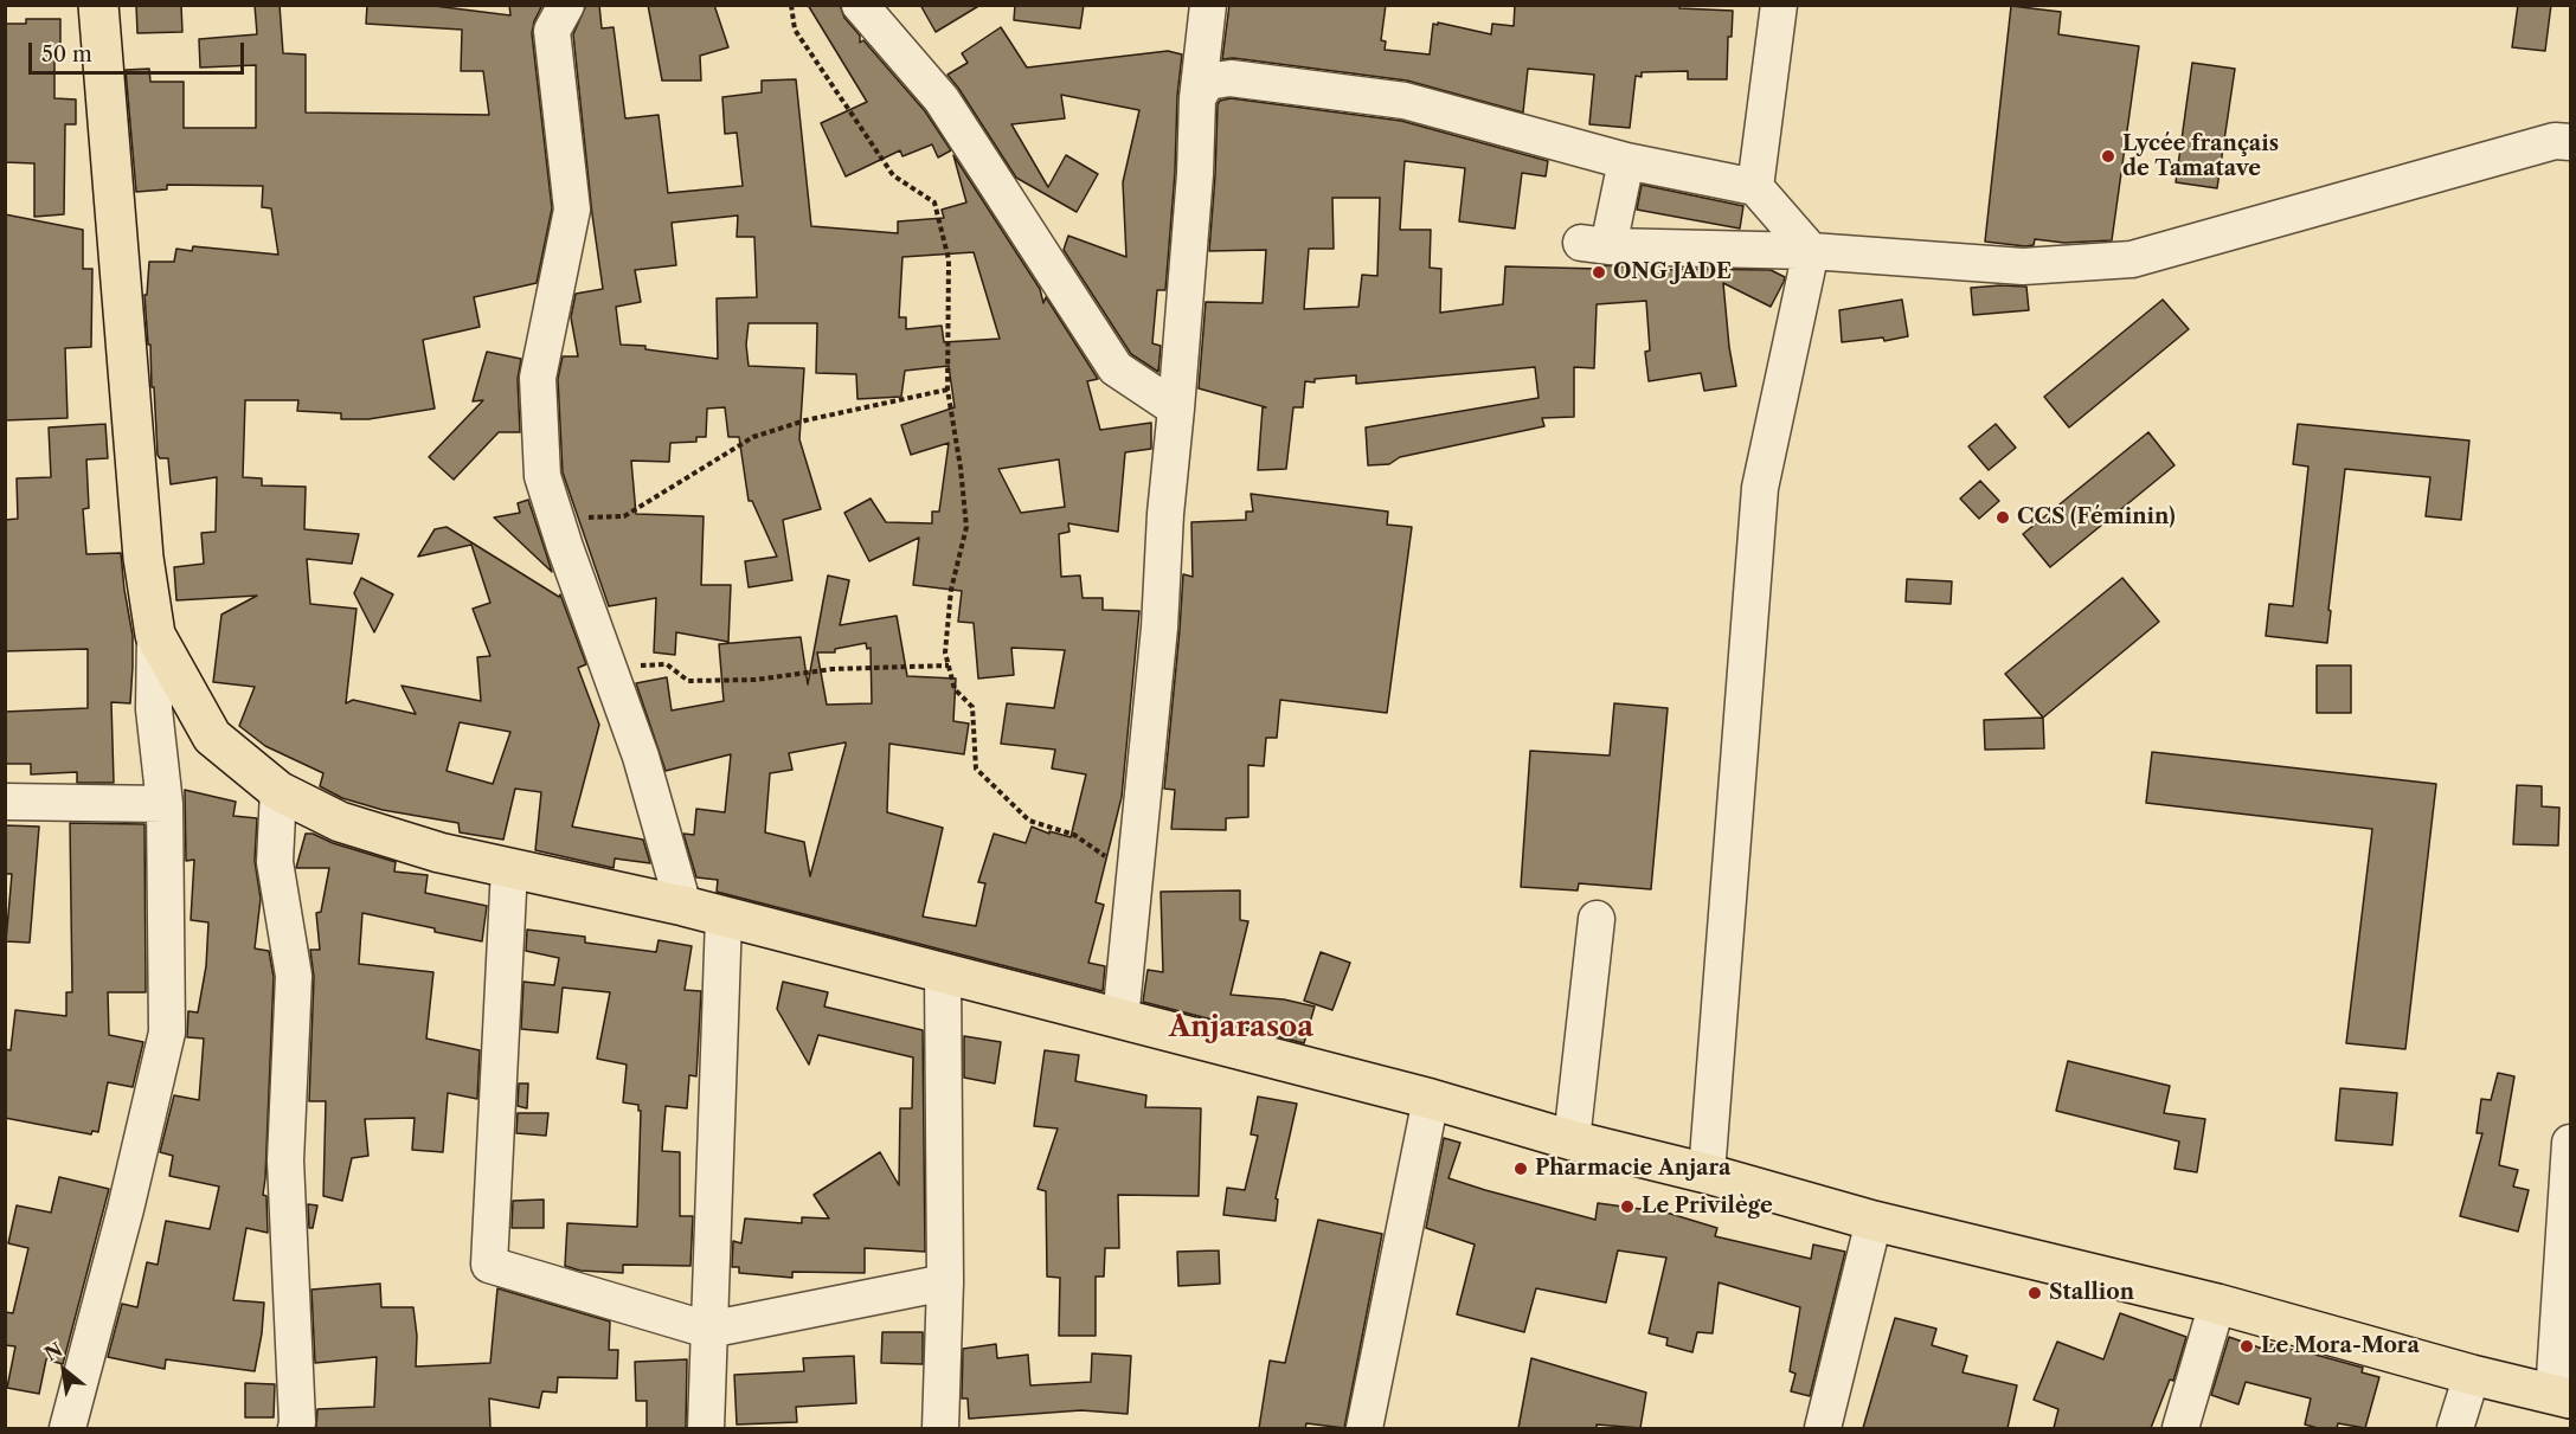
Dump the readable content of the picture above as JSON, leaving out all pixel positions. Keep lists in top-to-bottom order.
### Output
{
  "districts": ["Anjarasoa"],
  "places": [
    "Lycée français de Tamatave",
    "ONG JADE",
    "CCS (Féminin)",
    "Pharmacie Anjara",
    "Le Privilège",
    "Stallion",
    "Le Mora-Mora"
  ],
  "scale_bar": "50 m",
  "north": "top left"
}
